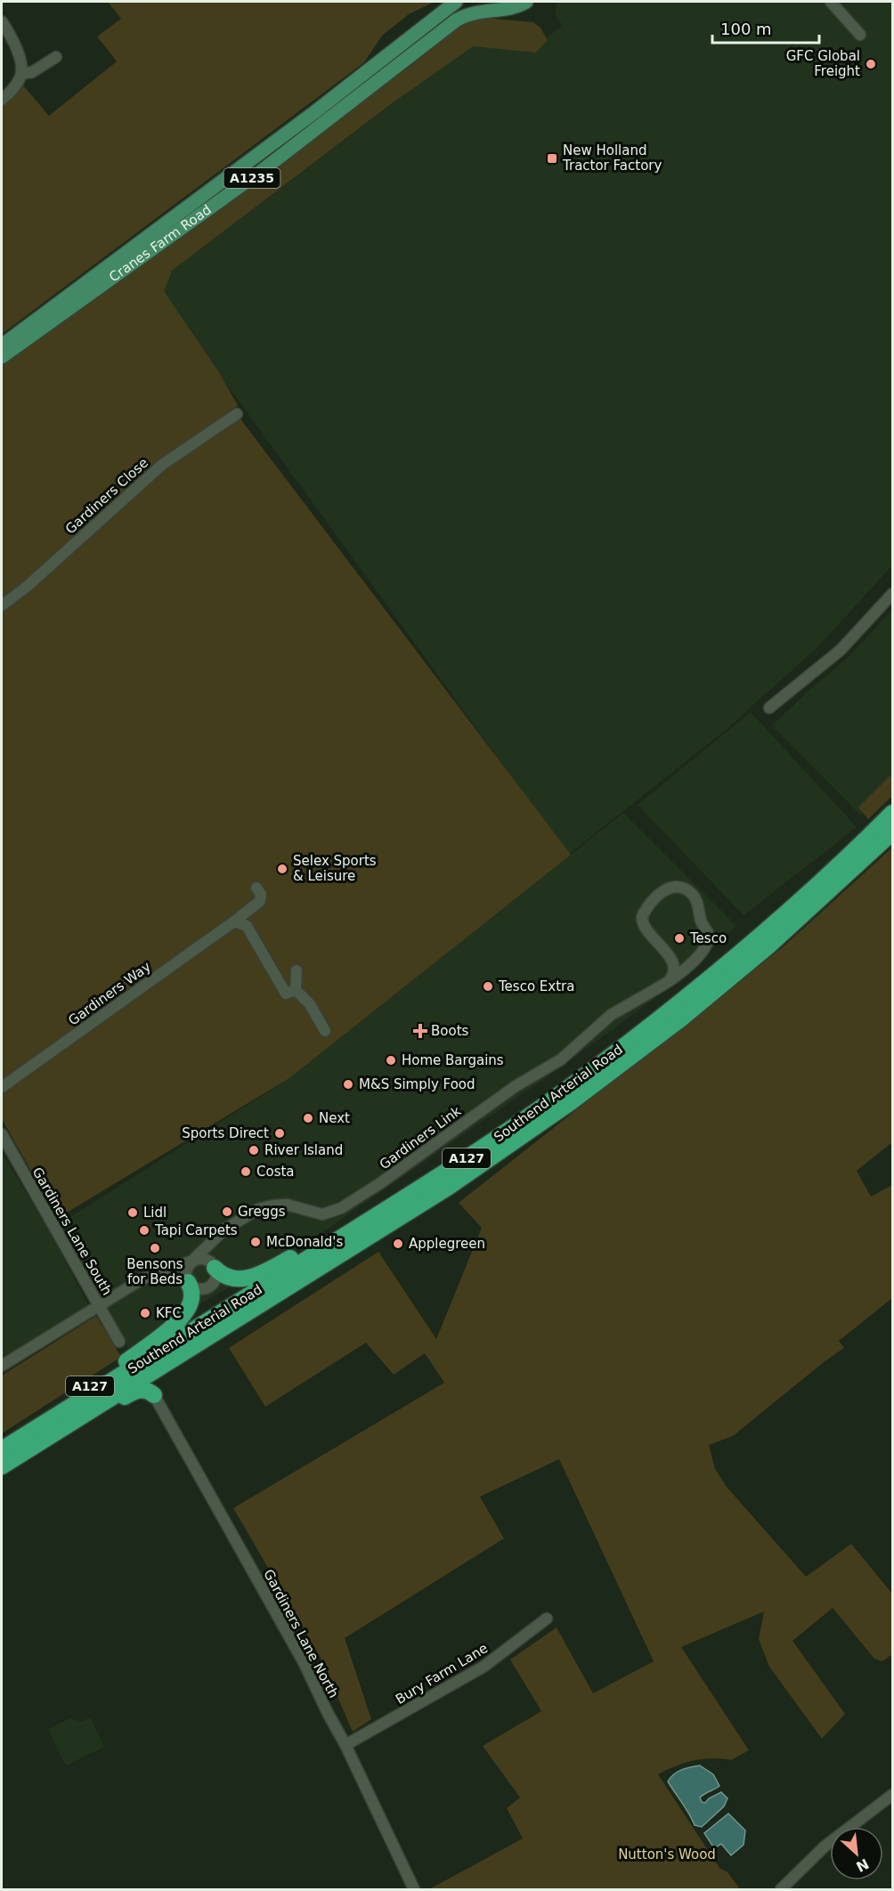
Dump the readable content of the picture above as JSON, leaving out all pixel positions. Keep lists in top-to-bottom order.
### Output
{
  "streets": {
    "highway": ["Southend Arterial Road", "A127"],
    "main road": ["A1235", "Cranes Farm Road"],
    "street": [
      "Gardiners Close",
      "Gardiners Way",
      "Gardiners Link",
      "Gardiners Lane South",
      "Gardiners Lane North",
      "Bury Farm Lane"
    ]
  },
  "crossings": [
    ["Southend Arterial Road", "A127"],
    ["Gardiners Link", "A127"],
    ["A127", "Gardiners Lane North"],
    ["Gardiners Lane North", "Bury Farm Lane"]
  ],
  "parks": ["Nutton's Wood"],
  "places": {
    "other": [
      "GFC Global Freight",
      "Selex Sports & Leisure",
      "Tesco",
      "Tesco Extra",
      "Home Bargains",
      "M&S Simply Food",
      "Next",
      "Sports Direct",
      "River Island",
      "Costa",
      "Greggs",
      "Lidl",
      "Tapi Carpets",
      "McDonald's",
      "Applegreen",
      "Bensons for Beds",
      "KFC"
    ],
    "transit": ["New Holland Tractor Factory"],
    "health": ["Boots"]
  },
  "scale_bar": "100 m",
  "north": "bottom right"
}
